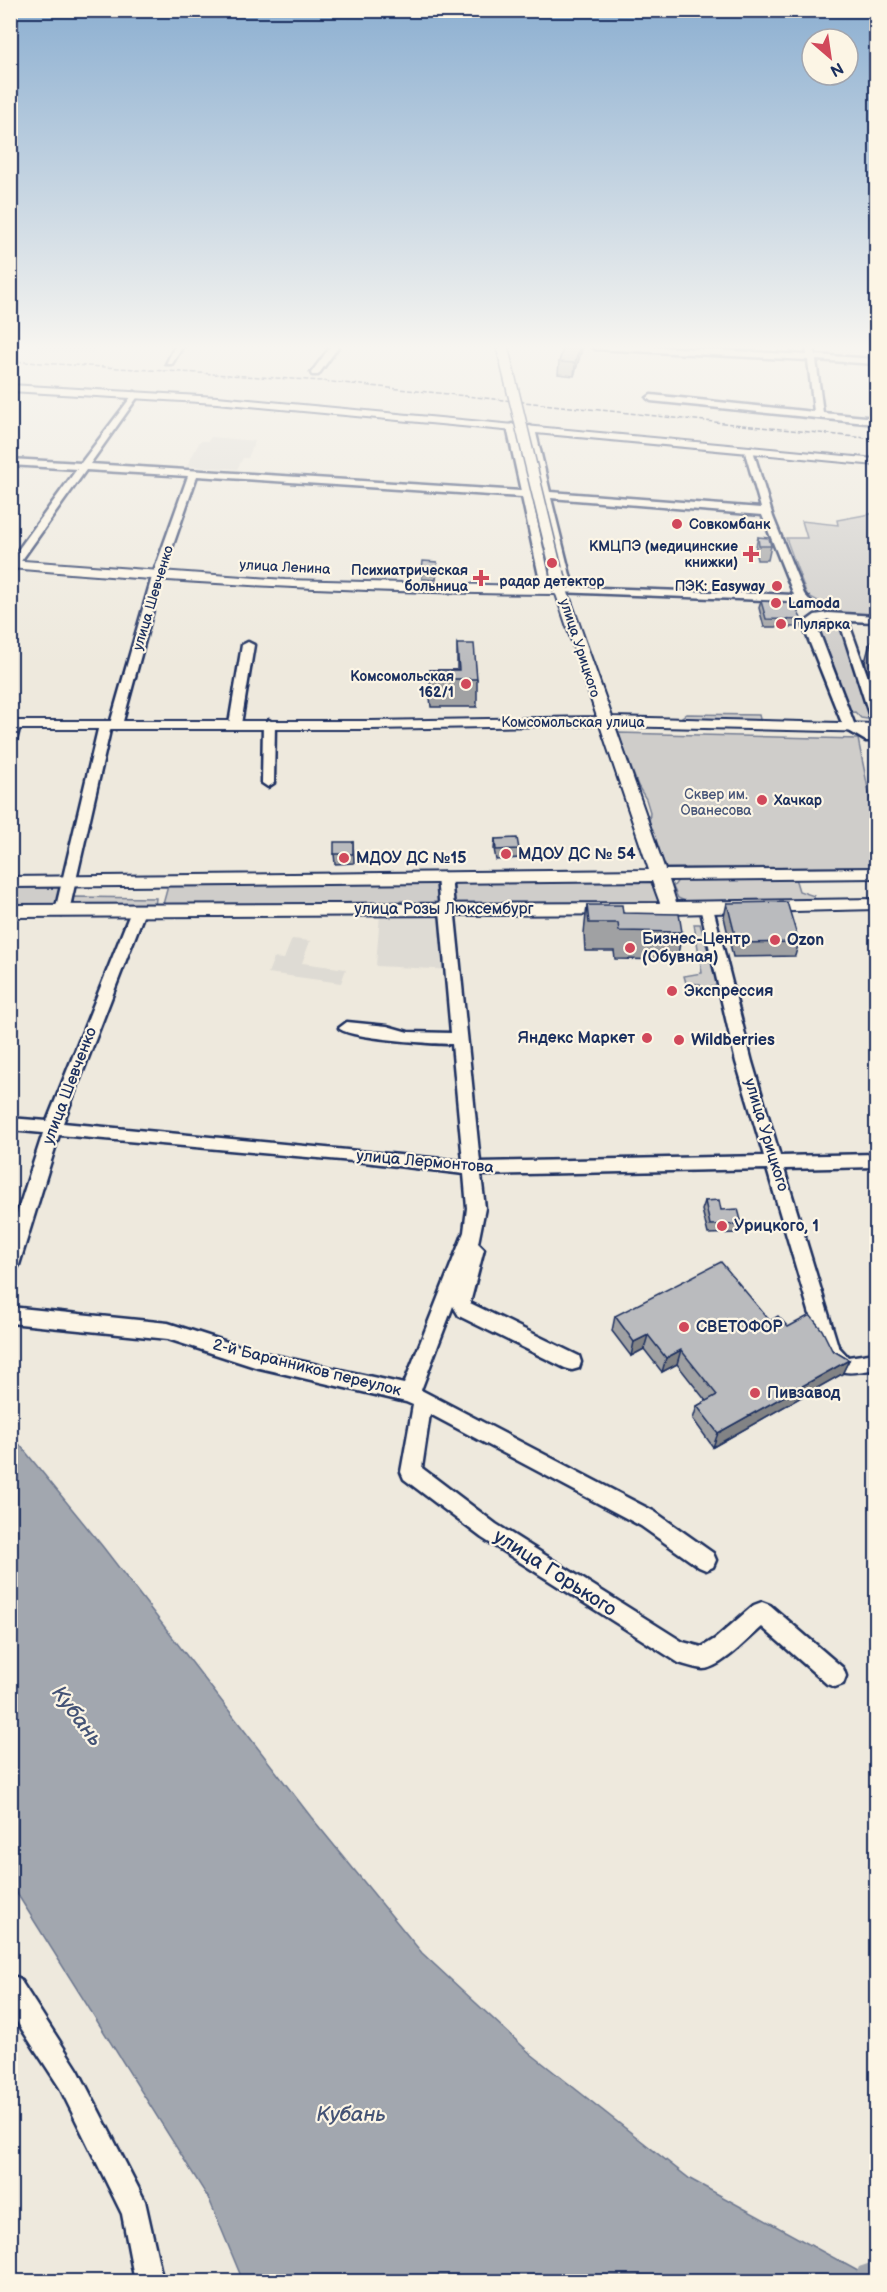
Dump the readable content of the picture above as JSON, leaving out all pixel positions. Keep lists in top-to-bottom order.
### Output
{
  "streets": {
    "main road": [
      "улица Ленина",
      "улица Урицкого",
      "Комсомольская улица",
      "улица Розы Люксембург"
    ],
    "street": [
      "улица Шевченко",
      "улица Лермонтова",
      "2-й Баранников переулок",
      "улица Горького"
    ]
  },
  "crossings": [
    ["улица Ленина", "улица Шевченко"],
    ["улица Ленина", "улица Урицкого"],
    ["улица Шевченко", "Комсомольская улица"],
    ["улица Шевченко", "улица Розы Люксембург"],
    ["улица Шевченко", "улица Лермонтова"],
    ["улица Урицкого", "Комсомольская улица"],
    ["улица Урицкого", "улица Розы Люксембург"],
    ["улица Урицкого", "улица Лермонтова"],
    ["улица Розы Люксембург", "улица Горького"],
    ["улица Лермонтова", "улица Горького"],
    ["2-й Баранников переулок", "улица Горького"]
  ],
  "water": ["Кубань"],
  "parks": ["Сквер им. Ованесова"],
  "places": {
    "other": [
      "Совкомбанк",
      "радар детектор",
      "ПЭК: Easyway",
      "Lamoda",
      "Пулярка",
      "Комсомольская 162/1",
      "Хачкар",
      "МДОУ ДС № 54",
      "МДОУ ДС №15",
      "Ozon",
      "Бизнес-Центр (Обувная)",
      "Экспрессия",
      "Яндекс Маркет",
      "Wildberries",
      "Урицкого, 1",
      "СВЕТОФОР",
      "Пивзавод"
    ],
    "health": ["КМЦПЭ (медицинские книжки)", "Психиатрическая больница"]
  },
  "north": "bottom right"
}
